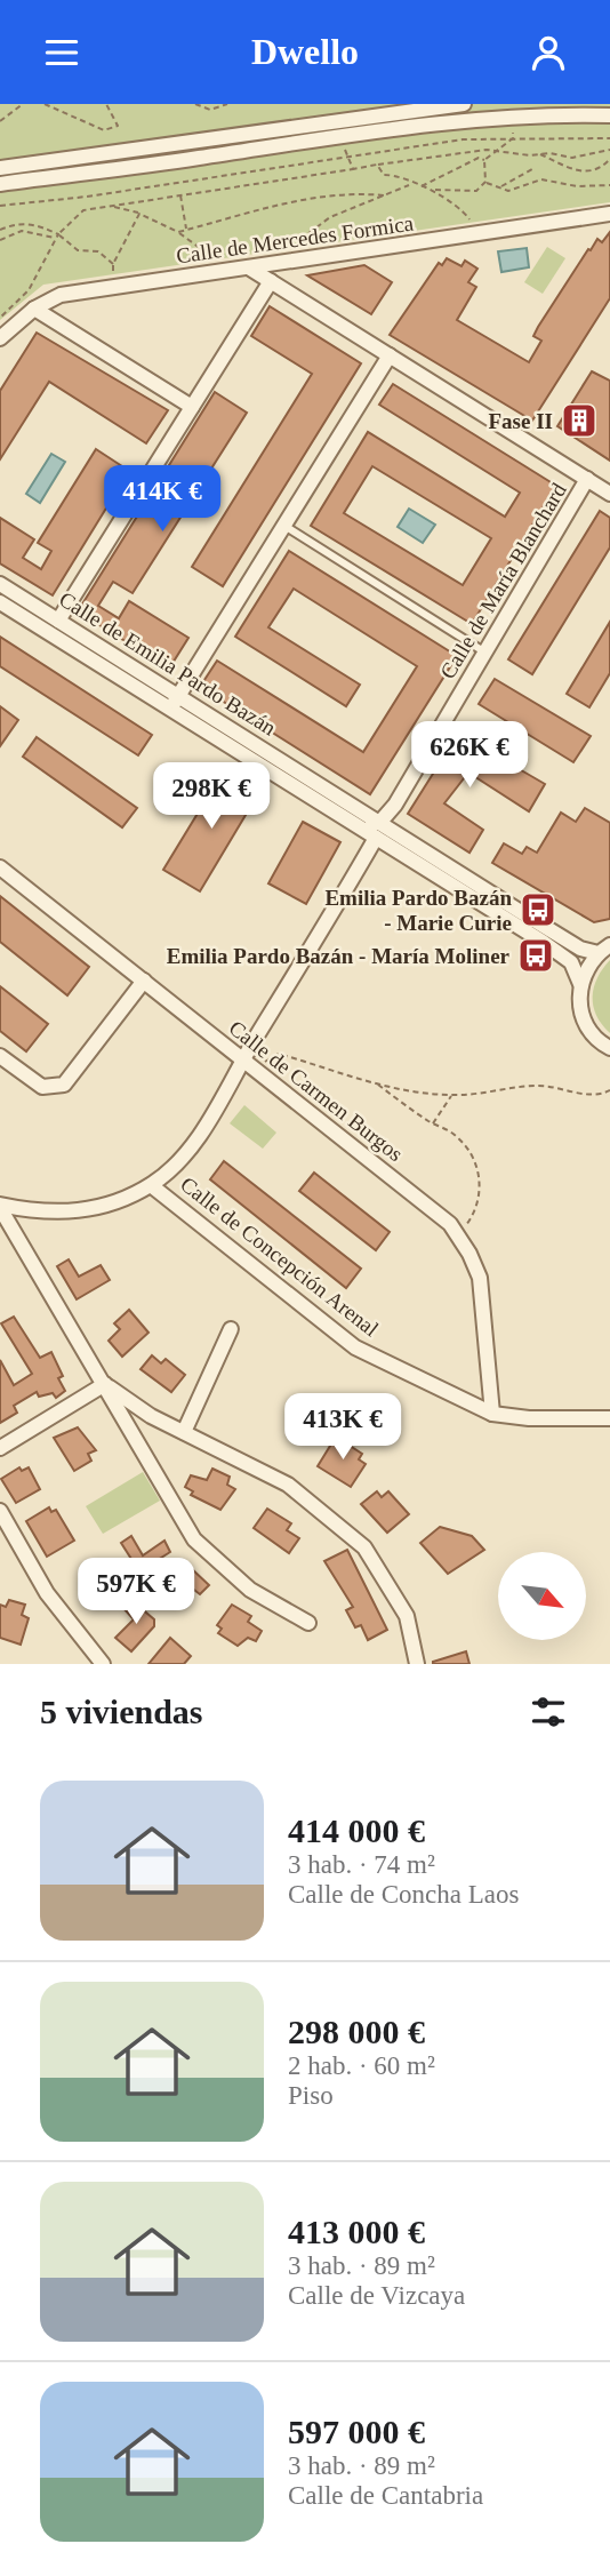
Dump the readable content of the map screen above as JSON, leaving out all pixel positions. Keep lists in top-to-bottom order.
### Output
{
  "streets": {
    "street": [
      "Calle de Mercedes Formica",
      "Calle de María Blanchard",
      "Calle de Emilia Pardo Bazán",
      "Calle de Carmen Burgos",
      "Calle de Concepción Arenal"
    ]
  },
  "crossings": [
    ["Calle de María Blanchard", "Calle de Emilia Pardo Bazán"],
    ["Calle de Carmen Burgos", "Calle de Concepción Arenal"]
  ],
  "places": {
    "building": ["Fase II"],
    "bus stop": ["Emilia Pardo Bazán - Marie Curie", "Emilia Pardo Bazán - María Moliner"]
  },
  "north": "bottom right",
  "page": {
    "header": "Dwello",
    "price": [
      "414K €",
      "626K €",
      "298K €",
      "413K €",
      "597K €"
    ],
    "heading": "5 viviendas",
    "list": [
      {
        "name": "414 000 €",
        "note": "3 hab. · 74 m² · Calle de Concha Laos"
      },
      {
        "name": "298 000 €",
        "note": "2 hab. · 60 m² · Piso"
      },
      {
        "name": "413 000 €",
        "note": "3 hab. · 89 m² · Calle de Vizcaya"
      },
      {
        "name": "597 000 €",
        "note": "3 hab. · 89 m² · Calle de Cantabria"
      }
    ]
  }
}
